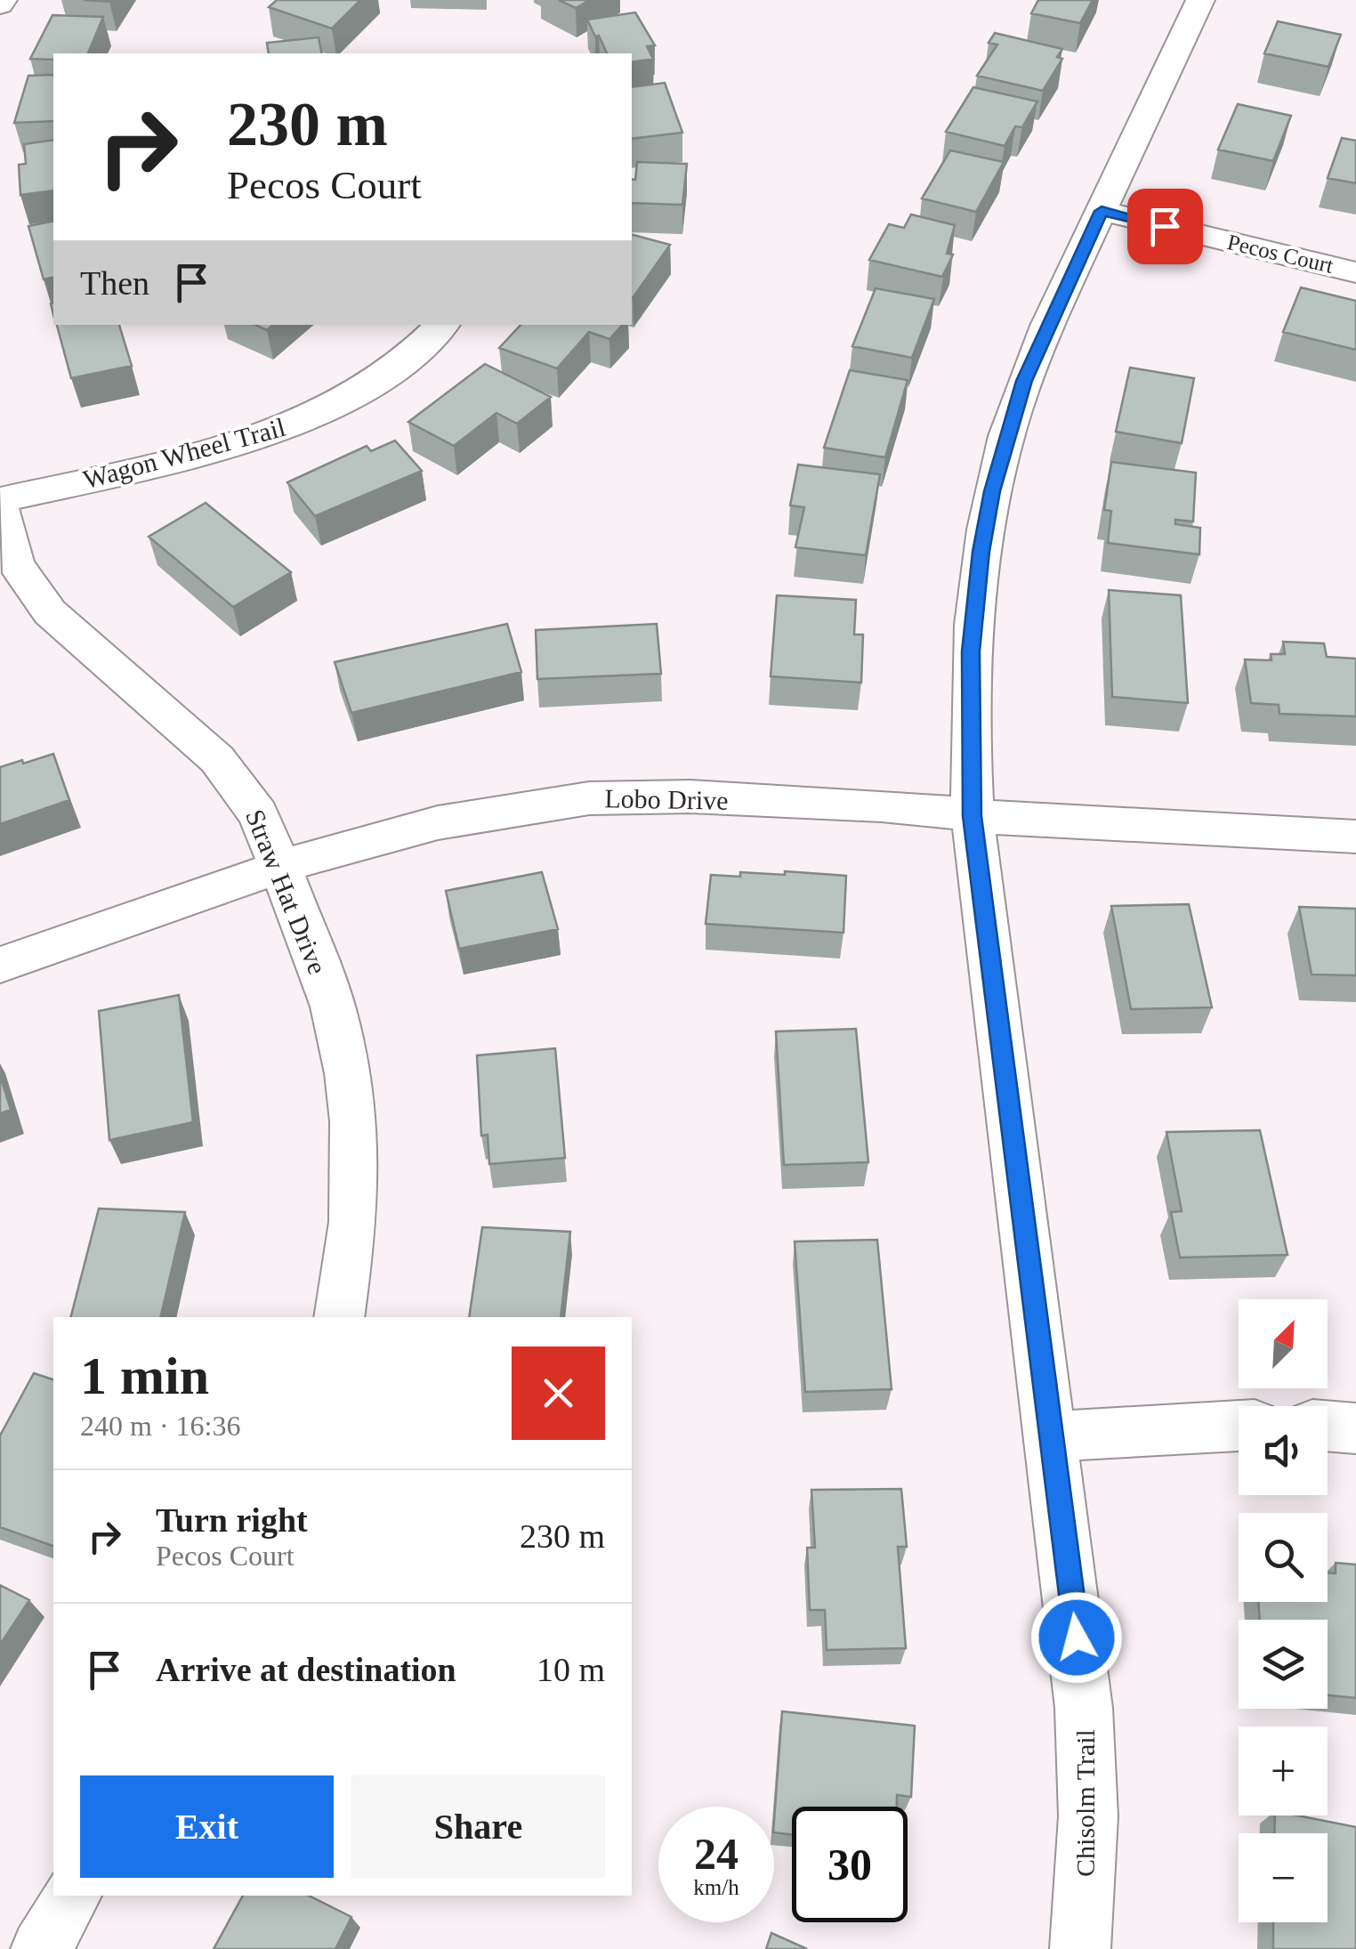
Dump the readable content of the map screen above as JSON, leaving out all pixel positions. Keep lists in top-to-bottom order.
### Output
{
  "streets": {
    "street": [
      "Pecos Court",
      "Wagon Wheel Trail",
      "Lobo Drive",
      "Straw Hat Drive",
      "Chisolm Trail"
    ]
  },
  "crossings": [
    ["Pecos Court", "Chisolm Trail"],
    ["Lobo Drive", "Straw Hat Drive"],
    ["Lobo Drive", "Chisolm Trail"]
  ],
  "north": "top right",
  "page": {
    "turn": ["230 m", "Pecos Court"],
    "then": "Then",
    "map_buttons": ["+", "−"],
    "heading": ["1 min", "240 m · 16:36"],
    "list": [
      {
        "name": "Turn right",
        "note": "Pecos Court",
        "value": "230 m"
      },
      {
        "name": "Arrive at destination",
        "value": "10 m"
      }
    ],
    "buttons": ["Exit", "Share"],
    "speed": "24 km/h",
    "limit": "30"
  }
}
